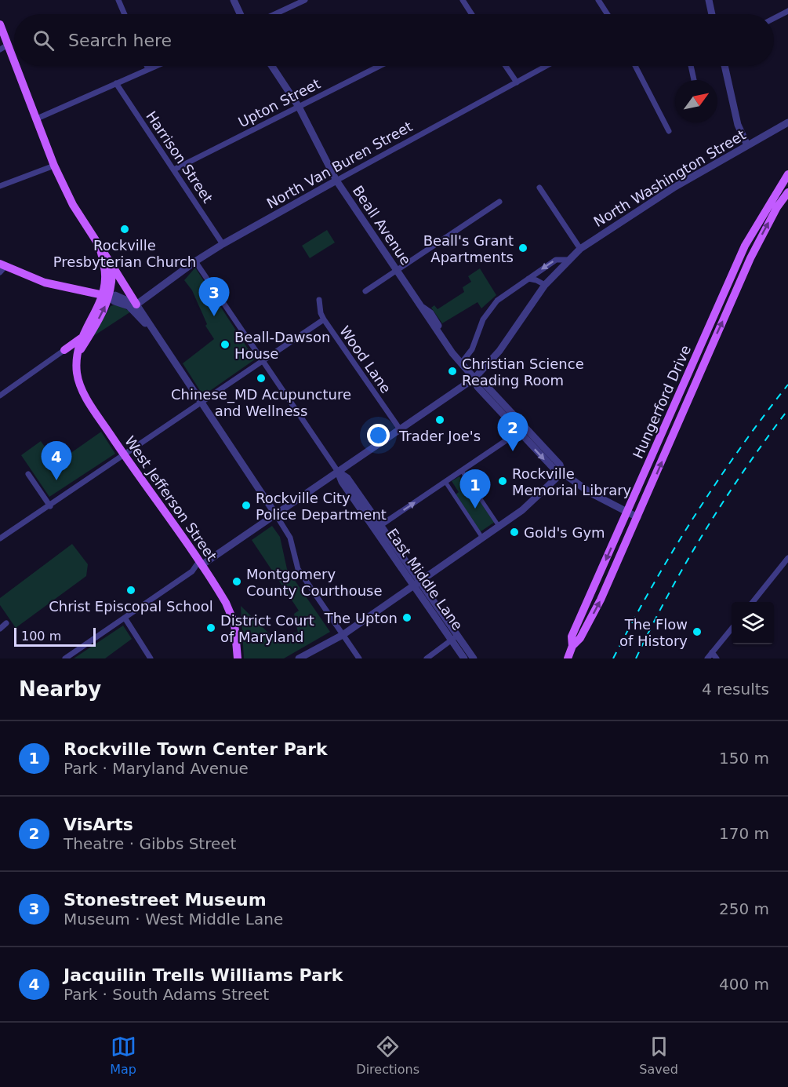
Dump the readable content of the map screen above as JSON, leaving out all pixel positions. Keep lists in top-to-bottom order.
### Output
{
  "streets": {
    "main road": ["Hungerford Drive", "West Jefferson Street"],
    "street": [
      "Upton Street",
      "Harrison Street",
      "North Van Buren Street",
      "North Washington Street",
      "Beall Avenue",
      "Wood Lane",
      "East Middle Lane"
    ]
  },
  "crossings": [
    ["Upton Street", "Harrison Street"],
    ["Upton Street", "Beall Avenue"],
    ["Harrison Street", "North Van Buren Street"],
    ["North Van Buren Street", "Beall Avenue"],
    ["North Washington Street", "Beall Avenue"],
    ["North Washington Street", "Wood Lane"],
    ["North Washington Street", "West Jefferson Street"],
    ["North Washington Street", "East Middle Lane"],
    ["Beall Avenue", "Hungerford Drive"]
  ],
  "places": [
    "Rockville Presbyterian Church",
    "Beall's Grant Apartments",
    "Beall-Dawson House",
    "Christian Science Reading Room",
    "Chinese_MD Acupuncture and Wellness",
    "Trader Joe's",
    "Rockville Memorial Library",
    "Rockville City Police Department",
    "Gold's Gym",
    "Montgomery County Courthouse",
    "Christ Episcopal School",
    "The Upton",
    "District Court of Maryland",
    "The Flow of History"
  ],
  "scale_bar": "100 m",
  "north": "top right",
  "page": {
    "search": "Search here",
    "pins": [
      "3",
      "2",
      "4",
      "1"
    ],
    "scale": "100 m",
    "heading": ["Nearby", "4 results"],
    "list": [
      {
        "mark": "1",
        "name": "Rockville Town Center Park",
        "note": "Park · Maryland Avenue",
        "value": "150 m"
      },
      {
        "mark": "2",
        "name": "VisArts",
        "note": "Theatre · Gibbs Street",
        "value": "170 m"
      },
      {
        "mark": "3",
        "name": "Stonestreet Museum",
        "note": "Museum · West Middle Lane",
        "value": "250 m"
      },
      {
        "mark": "4",
        "name": "Jacquilin Trells Williams Park",
        "note": "Park · South Adams Street",
        "value": "400 m"
      }
    ],
    "nav": ["Map", "Directions", "Saved"]
  }
}
